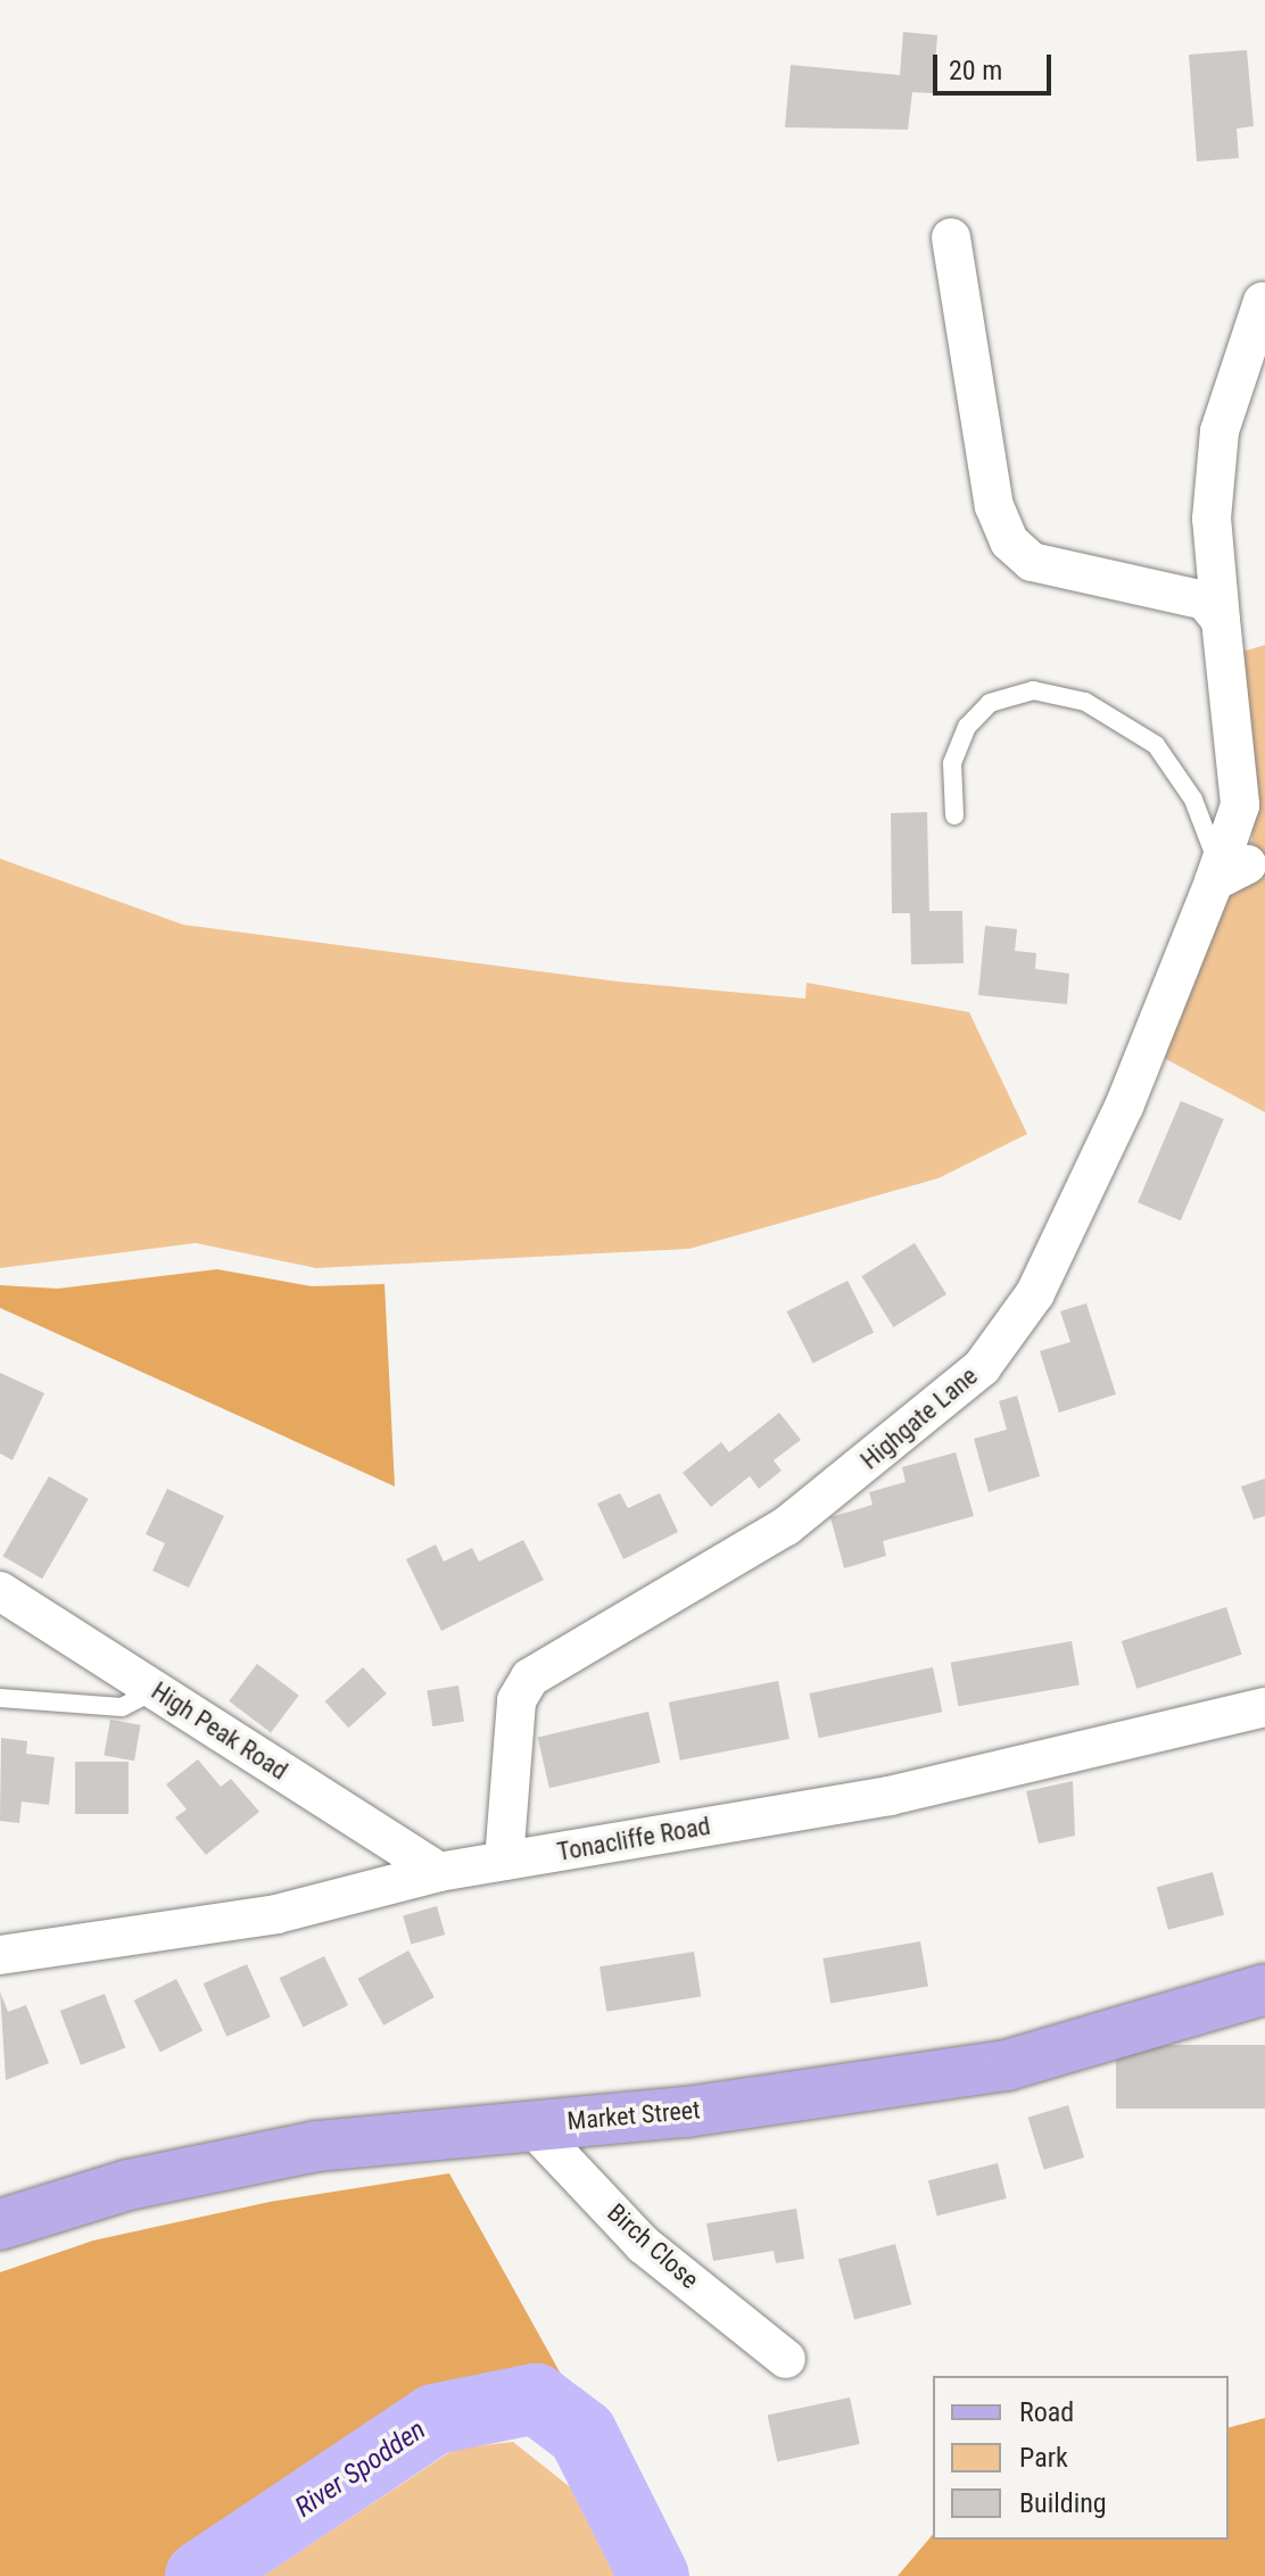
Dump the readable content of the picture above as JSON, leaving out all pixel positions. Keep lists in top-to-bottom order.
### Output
{
  "streets": {
    "main road": ["Market Street"],
    "street": [
      "Highgate Lane",
      "High Peak Road",
      "Tonacliffe Road",
      "Birch Close"
    ]
  },
  "crossings": [
    ["Highgate Lane", "Tonacliffe Road"],
    ["High Peak Road", "Tonacliffe Road"],
    ["Market Street", "Birch Close"]
  ],
  "water": ["River Spodden"],
  "legend": ["Road", "Park", "Building"],
  "scale_bar": "20 m"
}
